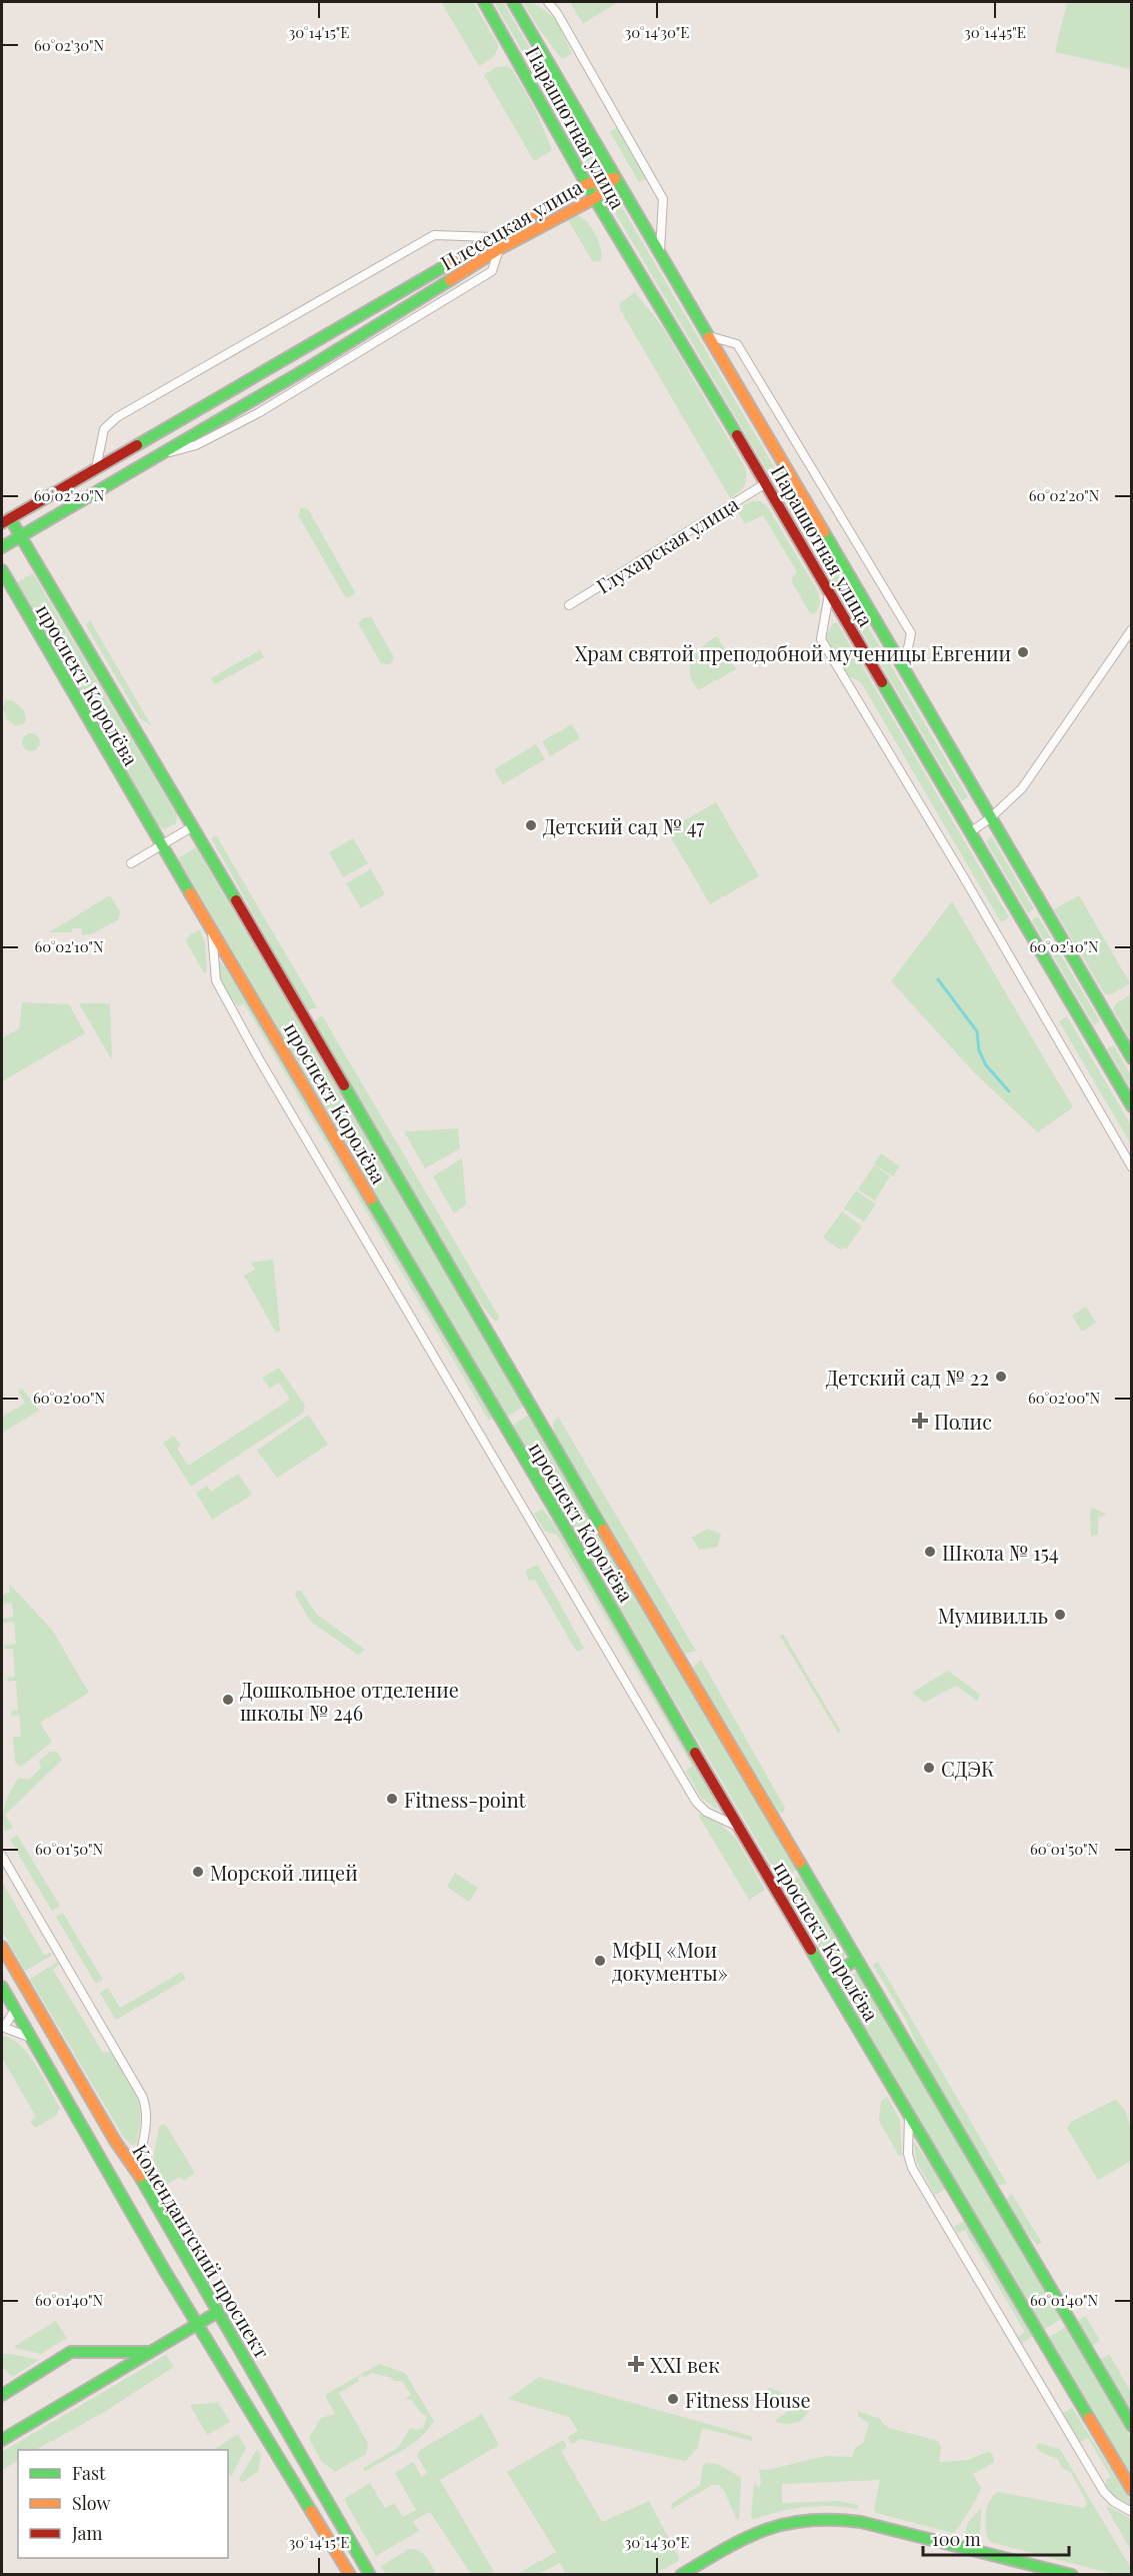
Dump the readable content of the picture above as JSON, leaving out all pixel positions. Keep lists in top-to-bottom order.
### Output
{
  "streets": {
    "main road": [
      "Парашютная улица",
      "Плесецкая улица",
      "проспект Королёва",
      "Комендантский проспект"
    ],
    "street": ["Глухарская улица"]
  },
  "crossings": [
    ["Парашютная улица", "Плесецкая улица"],
    ["Парашютная улица", "Глухарская улица"],
    ["Плесецкая улица", "проспект Королёва"]
  ],
  "places": {
    "other": [
      "Храм святой преподобной мученицы Евгении",
      "Детский сад № 47",
      "Детский сад № 22",
      "Школа № 154",
      "Мумивилль",
      "Дошкольное отделение школы № 246",
      "СДЭК",
      "Fitness-point",
      "Морской лицей",
      "МФЦ «Мои документы»",
      "Fitness House"
    ],
    "health": ["Полис", "XXI век"]
  },
  "legend": ["Fast", "Slow", "Jam"],
  "scale_bar": "100 m",
  "coordinates": [
    "30°14'15\"E",
    "30°14'30\"E",
    "30°14'45\"E",
    "60°02'30\"N",
    "60°02'20\"N",
    "60°02'10\"N",
    "60°02'00\"N",
    "60°01'50\"N",
    "60°01'40\"N"
  ]
}
